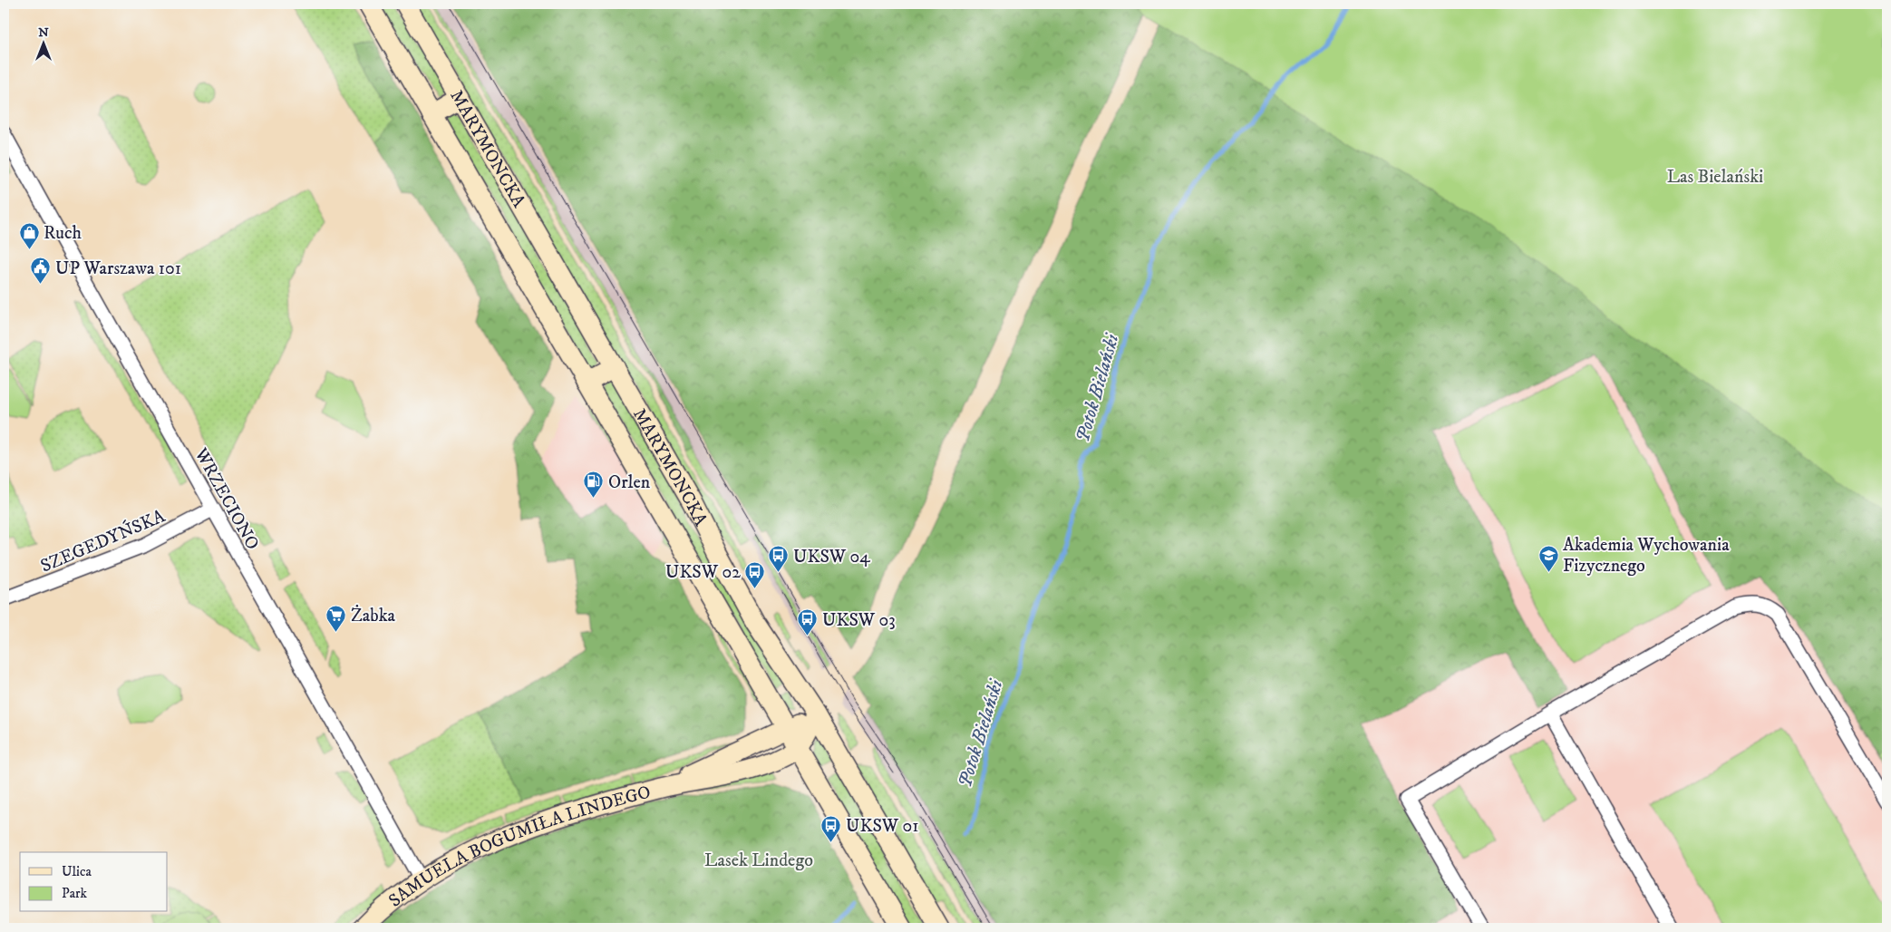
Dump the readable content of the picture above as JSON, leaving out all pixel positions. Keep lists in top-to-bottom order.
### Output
{
  "streets": {
    "main road": ["MARYMONCKA", "SAMUELA BOGUMIŁA LINDEGO"],
    "street": ["WRZECIONO", "SZEGEDYŃSKA"]
  },
  "crossings": [
    ["MARYMONCKA", "SAMUELA BOGUMIŁA LINDEGO"],
    ["WRZECIONO", "SZEGEDYŃSKA"],
    ["WRZECIONO", "SAMUELA BOGUMIŁA LINDEGO"]
  ],
  "water": ["Potok Bielański"],
  "parks": ["Las Bielański", "Lasek Lindego"],
  "places": {
    "shop": ["Ruch"],
    "public building": ["UP Warszawa 101"],
    "fuel station": ["Orlen"],
    "school or university": ["Akademia Wychowania Fizycznego"],
    "bus stop": [
      "UKSW 04",
      "UKSW 02",
      "UKSW 03",
      "UKSW 01"
    ],
    "supermarket": ["Żabka"]
  },
  "legend": ["Ulica", "Park"],
  "north": "top"
}
